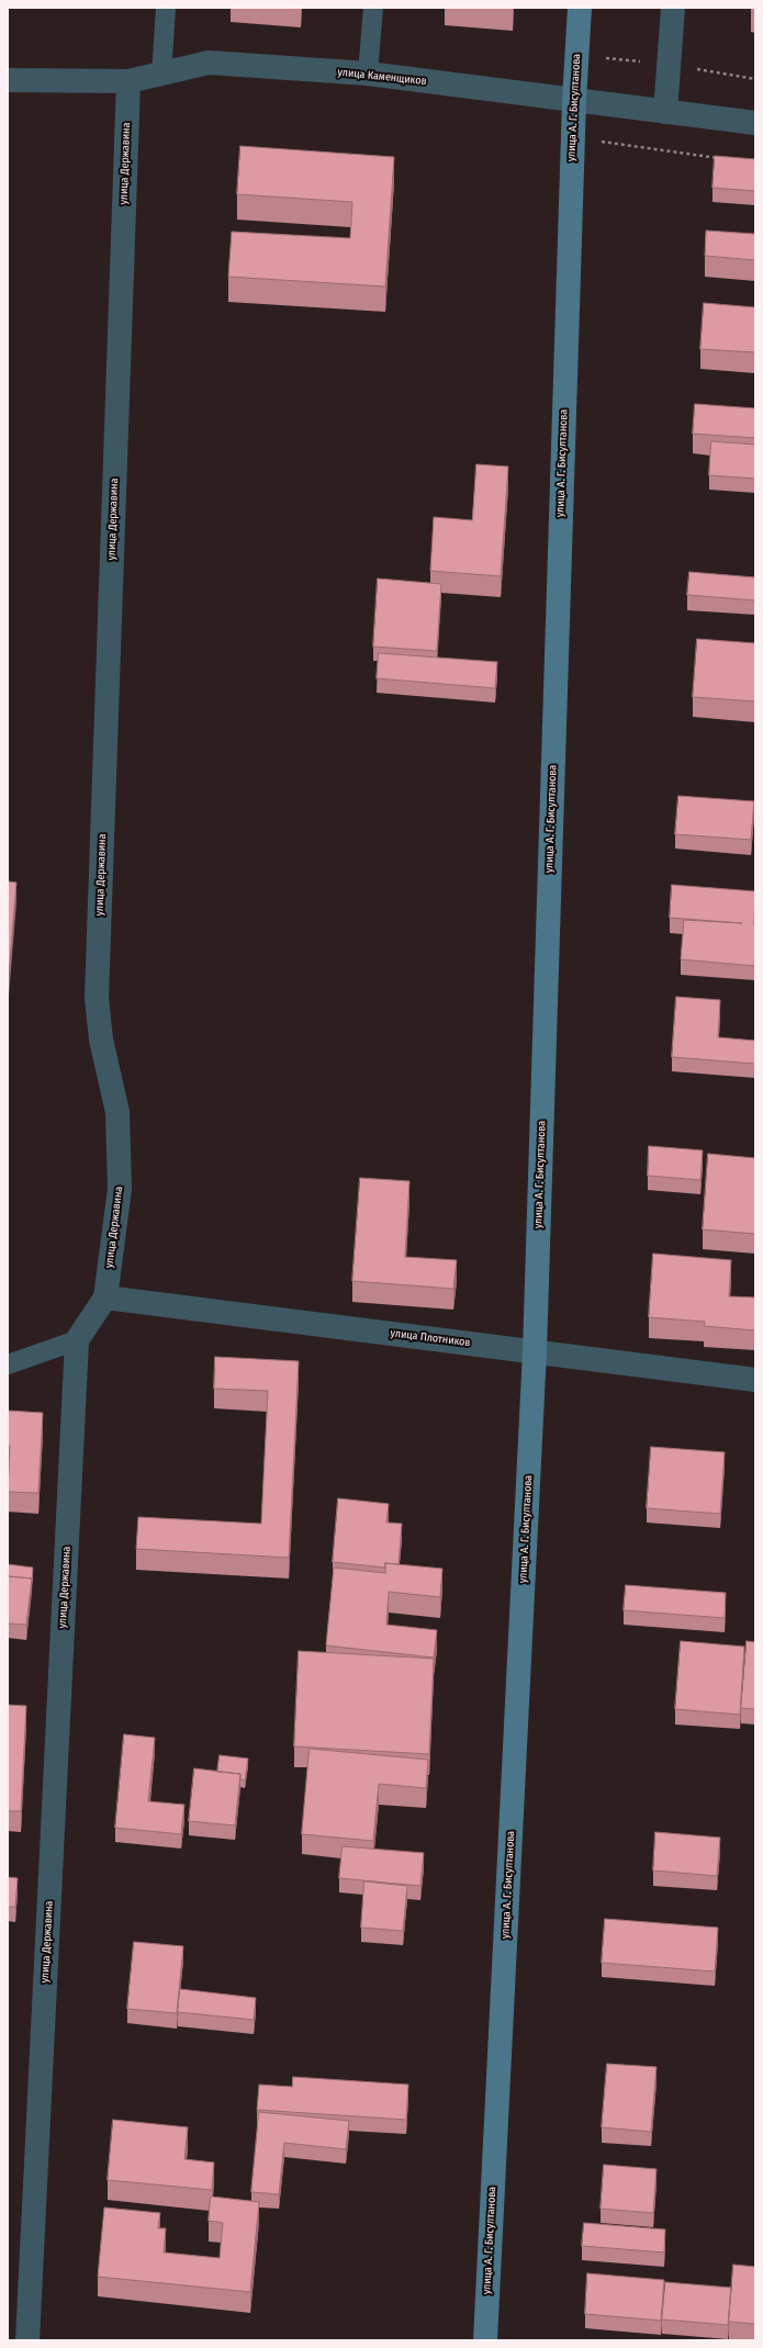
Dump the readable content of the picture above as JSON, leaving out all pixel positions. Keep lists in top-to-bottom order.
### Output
{
  "streets": {
    "street": [
      "улица Каменщиков",
      "улица А. Г. Бисултанова",
      "улица Державина",
      "улица Плотников"
    ]
  },
  "crossings": [
    ["улица Каменщиков", "улица А. Г. Бисултанова"],
    ["улица Каменщиков", "улица Державина"],
    ["улица А. Г. Бисултанова", "улица Плотников"],
    ["улица Державина", "улица Плотников"]
  ]
}
